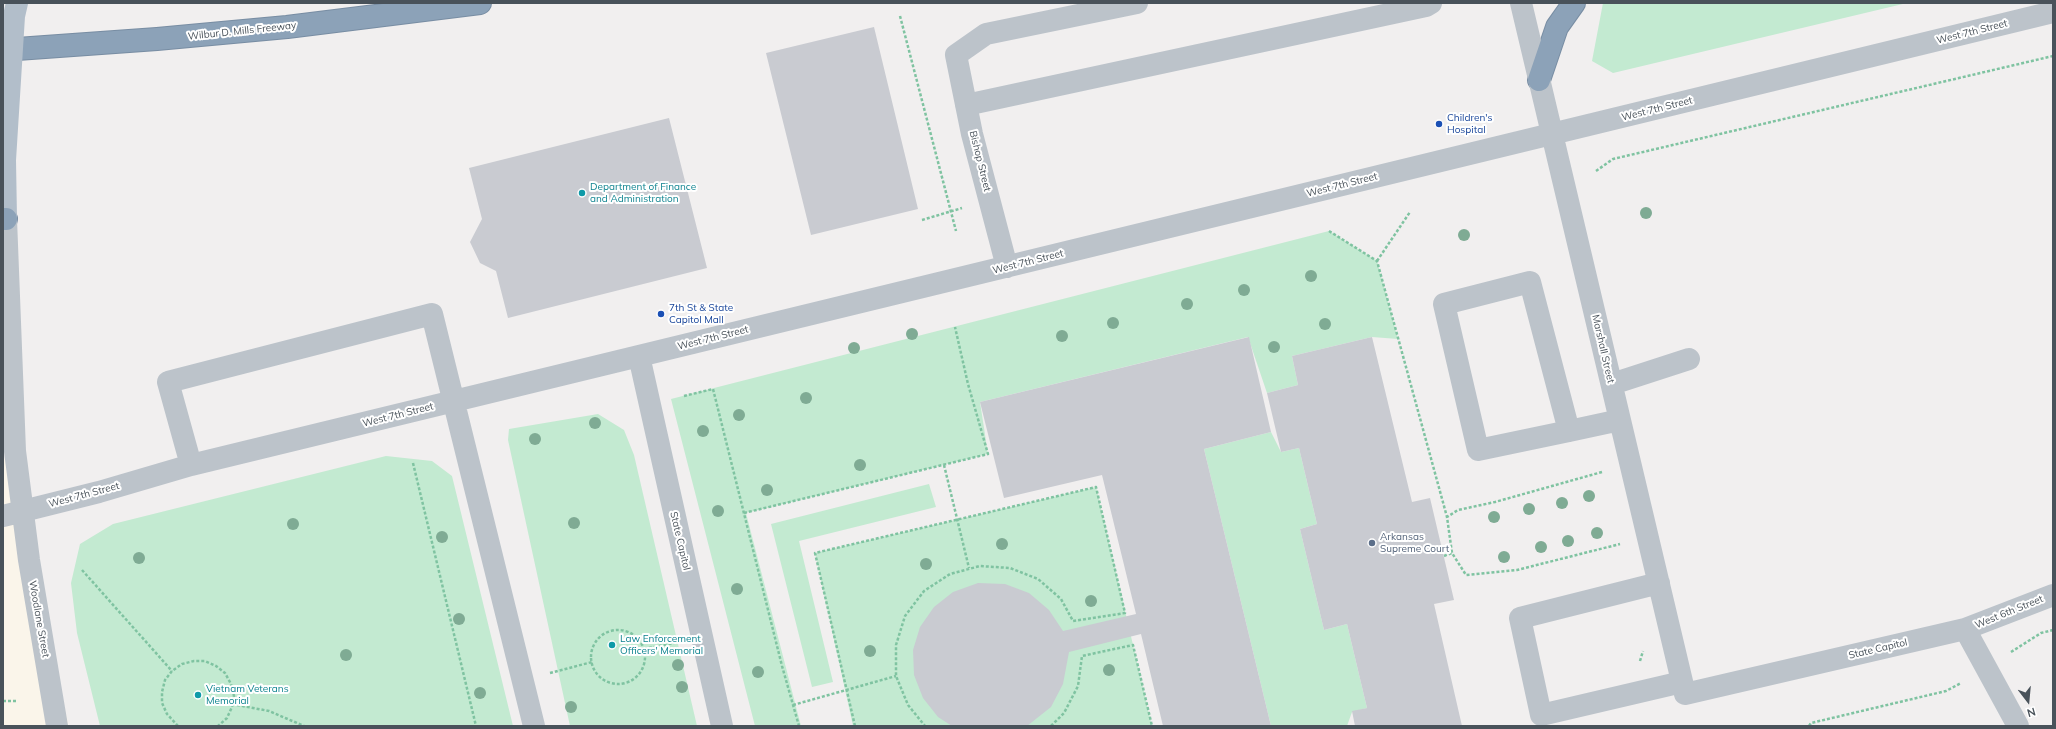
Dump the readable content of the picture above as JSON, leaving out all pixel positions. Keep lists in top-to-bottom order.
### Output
{
  "streets": {
    "highway": ["Wilbur D. Mills Freeway"],
    "street": [
      "West 7th Street",
      "Bishop Street",
      "Marshall Street",
      "State Capitol",
      "West 6th Street",
      "Woodlane Street"
    ]
  },
  "crossings": [
    ["West 7th Street", "Bishop Street"],
    ["West 7th Street", "Marshall Street"],
    ["West 7th Street", "State Capitol"],
    ["West 7th Street", "Woodlane Street"],
    ["Marshall Street", "State Capitol"],
    ["State Capitol", "West 6th Street"]
  ],
  "places": [
    "Children's Hospital",
    "Department of Finance and Administration",
    "7th St & State Capitol Mall",
    "Arkansas Supreme Court",
    "Law Enforcement Officers' Memorial",
    "Vietnam Veterans Memorial"
  ],
  "north": "bottom"
}
